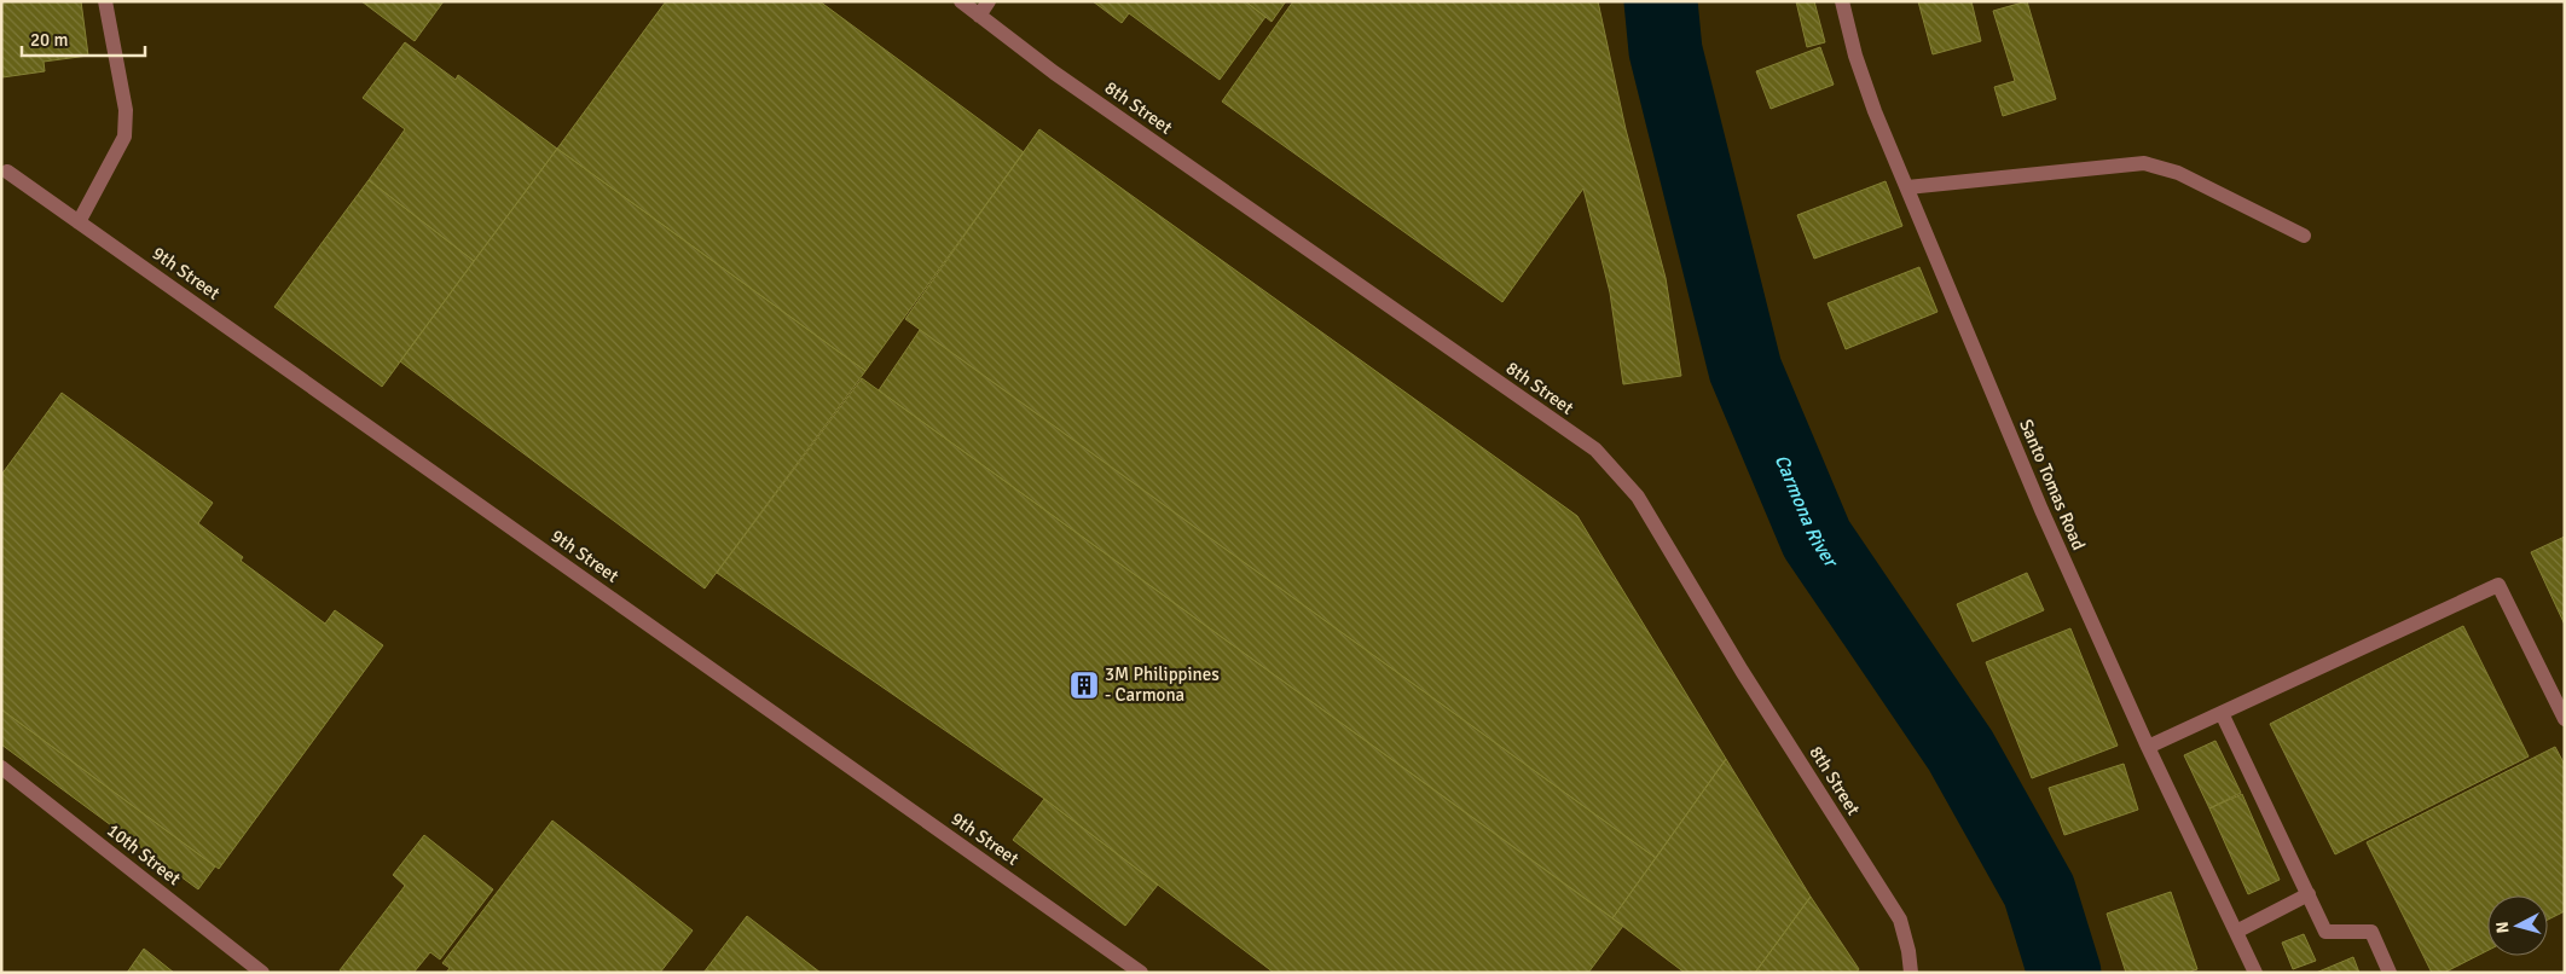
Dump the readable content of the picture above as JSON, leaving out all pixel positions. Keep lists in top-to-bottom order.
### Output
{
  "streets": {
    "street": [
      "8th Street",
      "9th Street",
      "Santo Tomas Road",
      "10th Street"
    ]
  },
  "water": ["Carmona River"],
  "places": {
    "building": ["3M Philippines - Carmona"]
  },
  "scale_bar": "20 m",
  "north": "left"
}
